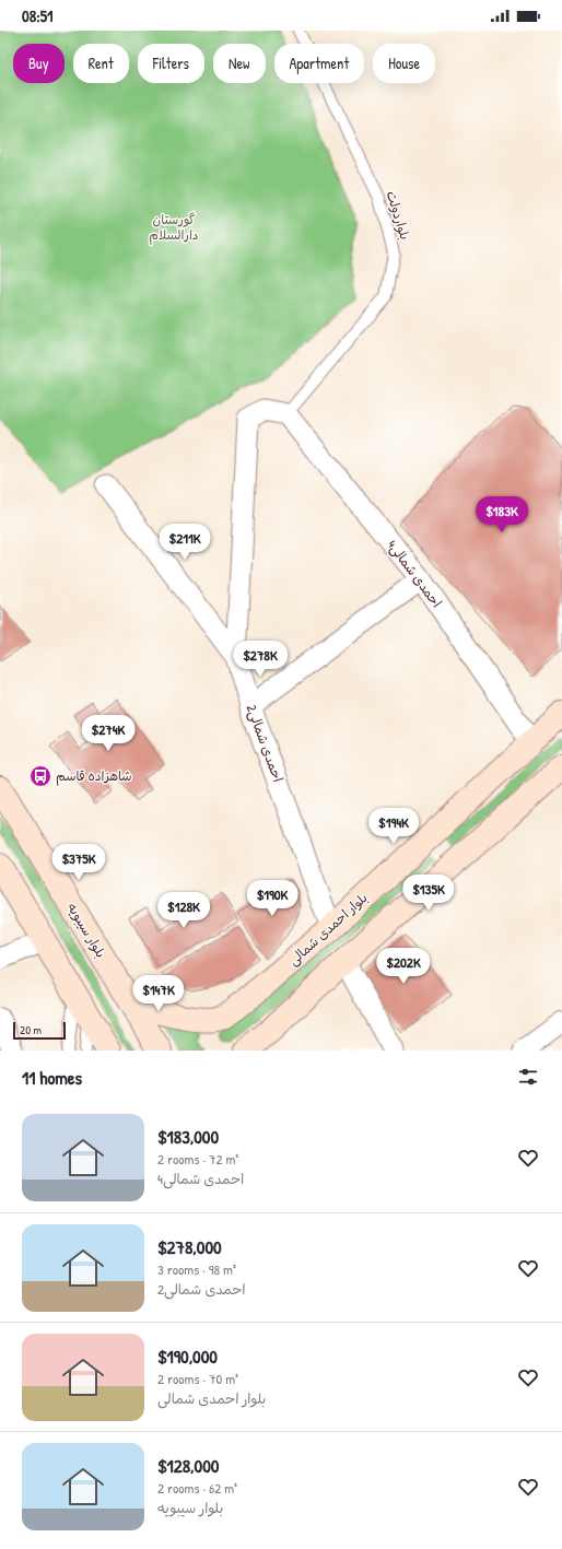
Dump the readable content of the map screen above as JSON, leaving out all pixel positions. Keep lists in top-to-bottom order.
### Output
{
  "streets": {
    "main road": ["بلوار احمدی شمالی", "بلوار سیبویه"],
    "street": ["4احمدی شمالی", "2احمدی شمالی"],
    "lane": ["بلواردولت"]
  },
  "crossings": [
    ["بلواردولت", "4احمدی شمالی"],
    ["بلواردولت", "2احمدی شمالی"],
    ["4احمدی شمالی", "2احمدی شمالی"],
    ["4احمدی شمالی", "بلوار احمدی شمالی"],
    ["2احمدی شمالی", "بلوار احمدی شمالی"],
    ["بلوار احمدی شمالی", "بلوار سیبویه"]
  ],
  "parks": ["گورستان دارالسلام"],
  "places": {
    "bus stop": ["شاهزاده قاسم"]
  },
  "scale_bar": "20 m",
  "page": {
    "status": "08:51",
    "chip": [
      "Buy",
      "Rent",
      "Filters",
      "New",
      "Apartment",
      "House"
    ],
    "price": [
      "$183K",
      "$211K",
      "$278K",
      "$274K",
      "$194K",
      "$375K",
      "$135K",
      "$190K",
      "$128K",
      "$202K",
      "$147K"
    ],
    "scale": "20 m",
    "heading": "11 homes",
    "list": [
      {
        "name": "$183,000",
        "note": "2 rooms · 72 m² · 4احمدی شمالی"
      },
      {
        "name": "$278,000",
        "note": "3 rooms · 98 m² · 2احمدی شمالی"
      },
      {
        "name": "$190,000",
        "note": "2 rooms · 70 m² · بلوار احمدی شمالی"
      },
      {
        "name": "$128,000",
        "note": "2 rooms · 62 m² · بلوار سیبویه"
      }
    ]
  }
}
